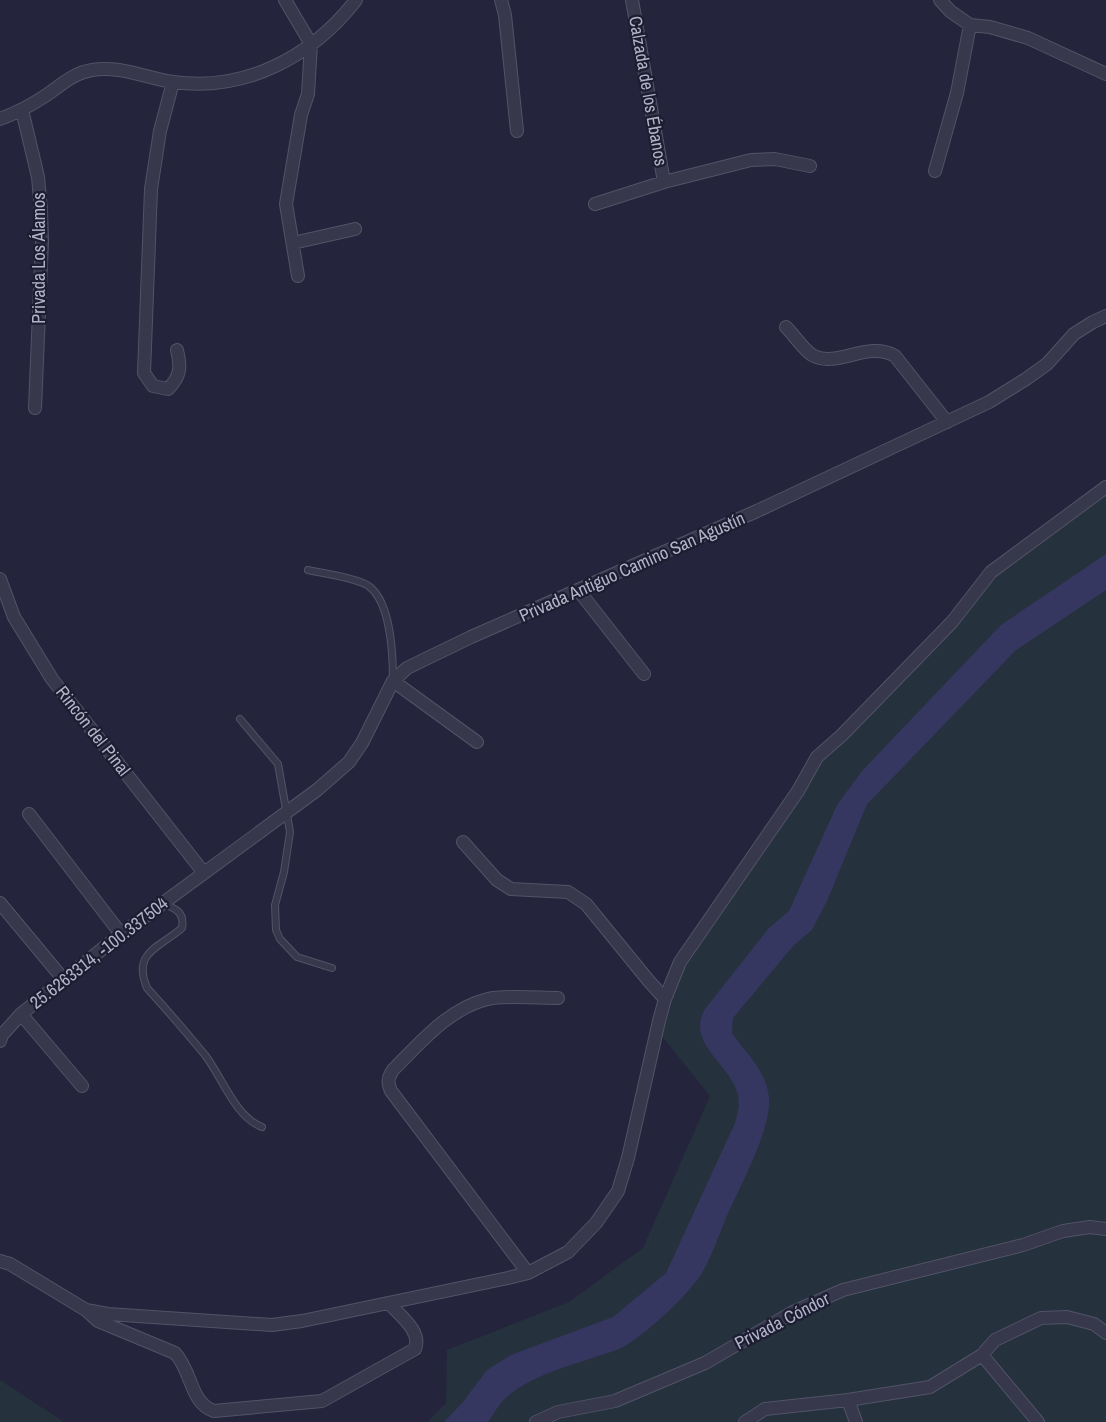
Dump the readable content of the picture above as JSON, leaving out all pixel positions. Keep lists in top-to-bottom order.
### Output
{
  "streets": {
    "street": [
      "Calzada de los Ébanos",
      "Privada Los Álamos",
      "Privada Antiguo Camino San Agustín",
      "Rincón del Pinal",
      "25.6263314, -100.337504",
      "Privada Cóndor"
    ]
  },
  "crossings": [
    ["Privada Antiguo Camino San Agustín", "Rincón del Pinal"],
    ["Privada Antiguo Camino San Agustín", "25.6263314, -100.337504"],
    ["Rincón del Pinal", "25.6263314, -100.337504"]
  ]
}
